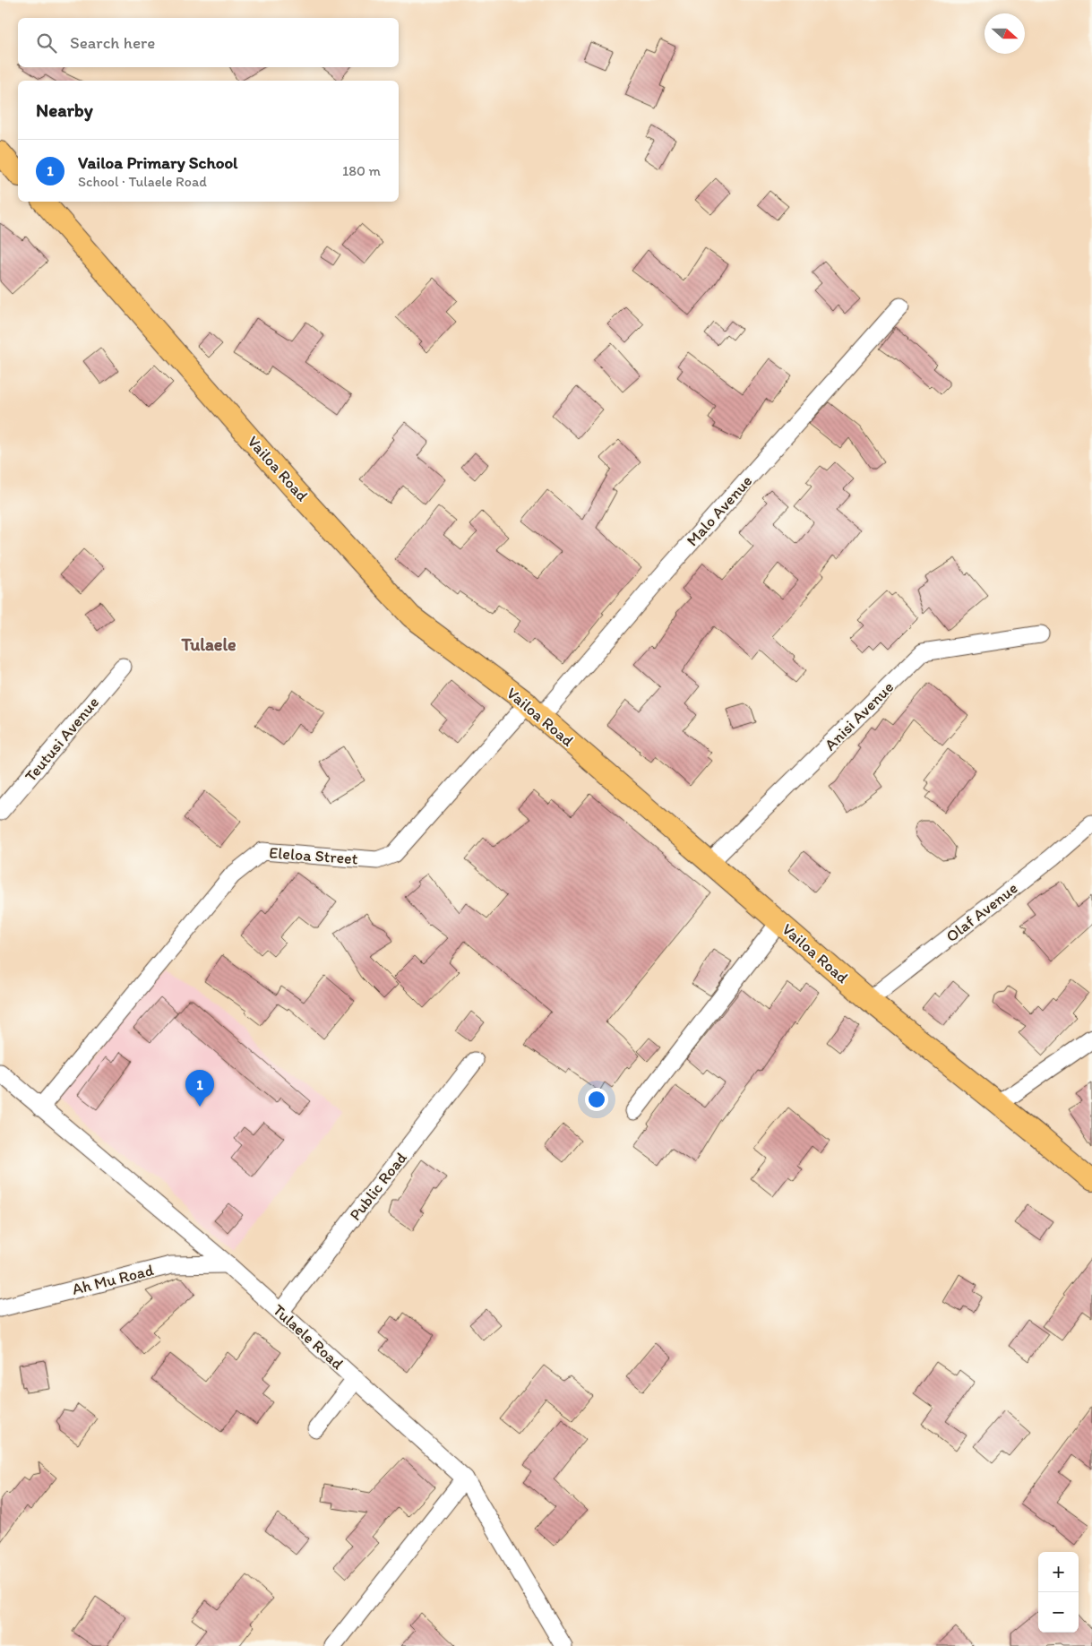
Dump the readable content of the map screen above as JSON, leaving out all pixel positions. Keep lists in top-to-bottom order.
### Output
{
  "streets": {
    "main road": ["Vailoa Road"],
    "street": [
      "Malo Avenue",
      "Anisi Avenue",
      "Teutusi Avenue",
      "Eleloa Street",
      "Olaf Avenue",
      "Public Road",
      "Ah Mu Road",
      "Tulaele Road"
    ]
  },
  "crossings": [
    ["Vailoa Road", "Malo Avenue"],
    ["Vailoa Road", "Anisi Avenue"],
    ["Vailoa Road", "Eleloa Street"],
    ["Vailoa Road", "Olaf Avenue"],
    ["Malo Avenue", "Eleloa Street"],
    ["Eleloa Street", "Tulaele Road"],
    ["Public Road", "Tulaele Road"],
    ["Ah Mu Road", "Tulaele Road"]
  ],
  "districts": ["Tulaele"],
  "north": "right",
  "page": {
    "search": "Search here",
    "heading": "Nearby",
    "list": [
      {
        "mark": "1",
        "name": "Vailoa Primary School",
        "note": "School · Tulaele Road",
        "value": "180 m"
      }
    ],
    "pins": "1",
    "map_buttons": ["+", "−"]
  }
}
